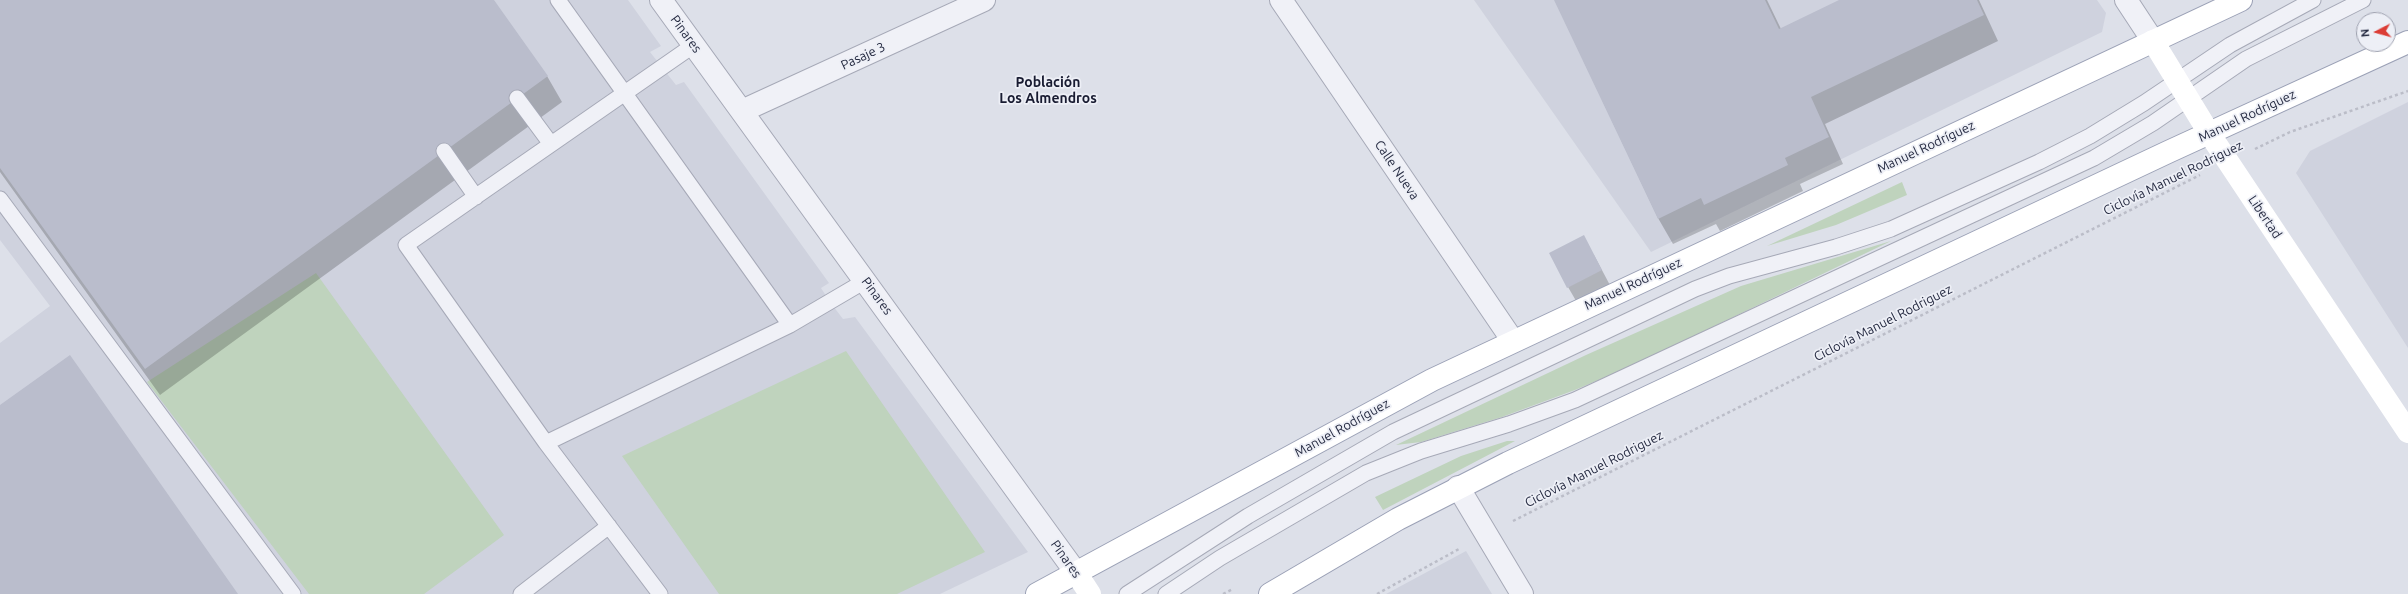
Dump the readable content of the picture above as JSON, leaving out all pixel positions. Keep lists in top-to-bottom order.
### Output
{
  "streets": {
    "main road": ["Pinares", "Manuel Rodríguez", "Libertad"],
    "street": ["Pasaje 3", "Calle Nueva"],
    "path": ["Ciclovía Manuel Rodriguez"]
  },
  "crossings": [
    ["Pinares", "Pasaje 3"],
    ["Pinares", "Manuel Rodríguez"],
    ["Manuel Rodríguez", "Calle Nueva"],
    ["Manuel Rodríguez", "Libertad"],
    ["Ciclovía Manuel Rodriguez", "Libertad"]
  ],
  "districts": ["Población Los Almendros"],
  "north": "left"
}
